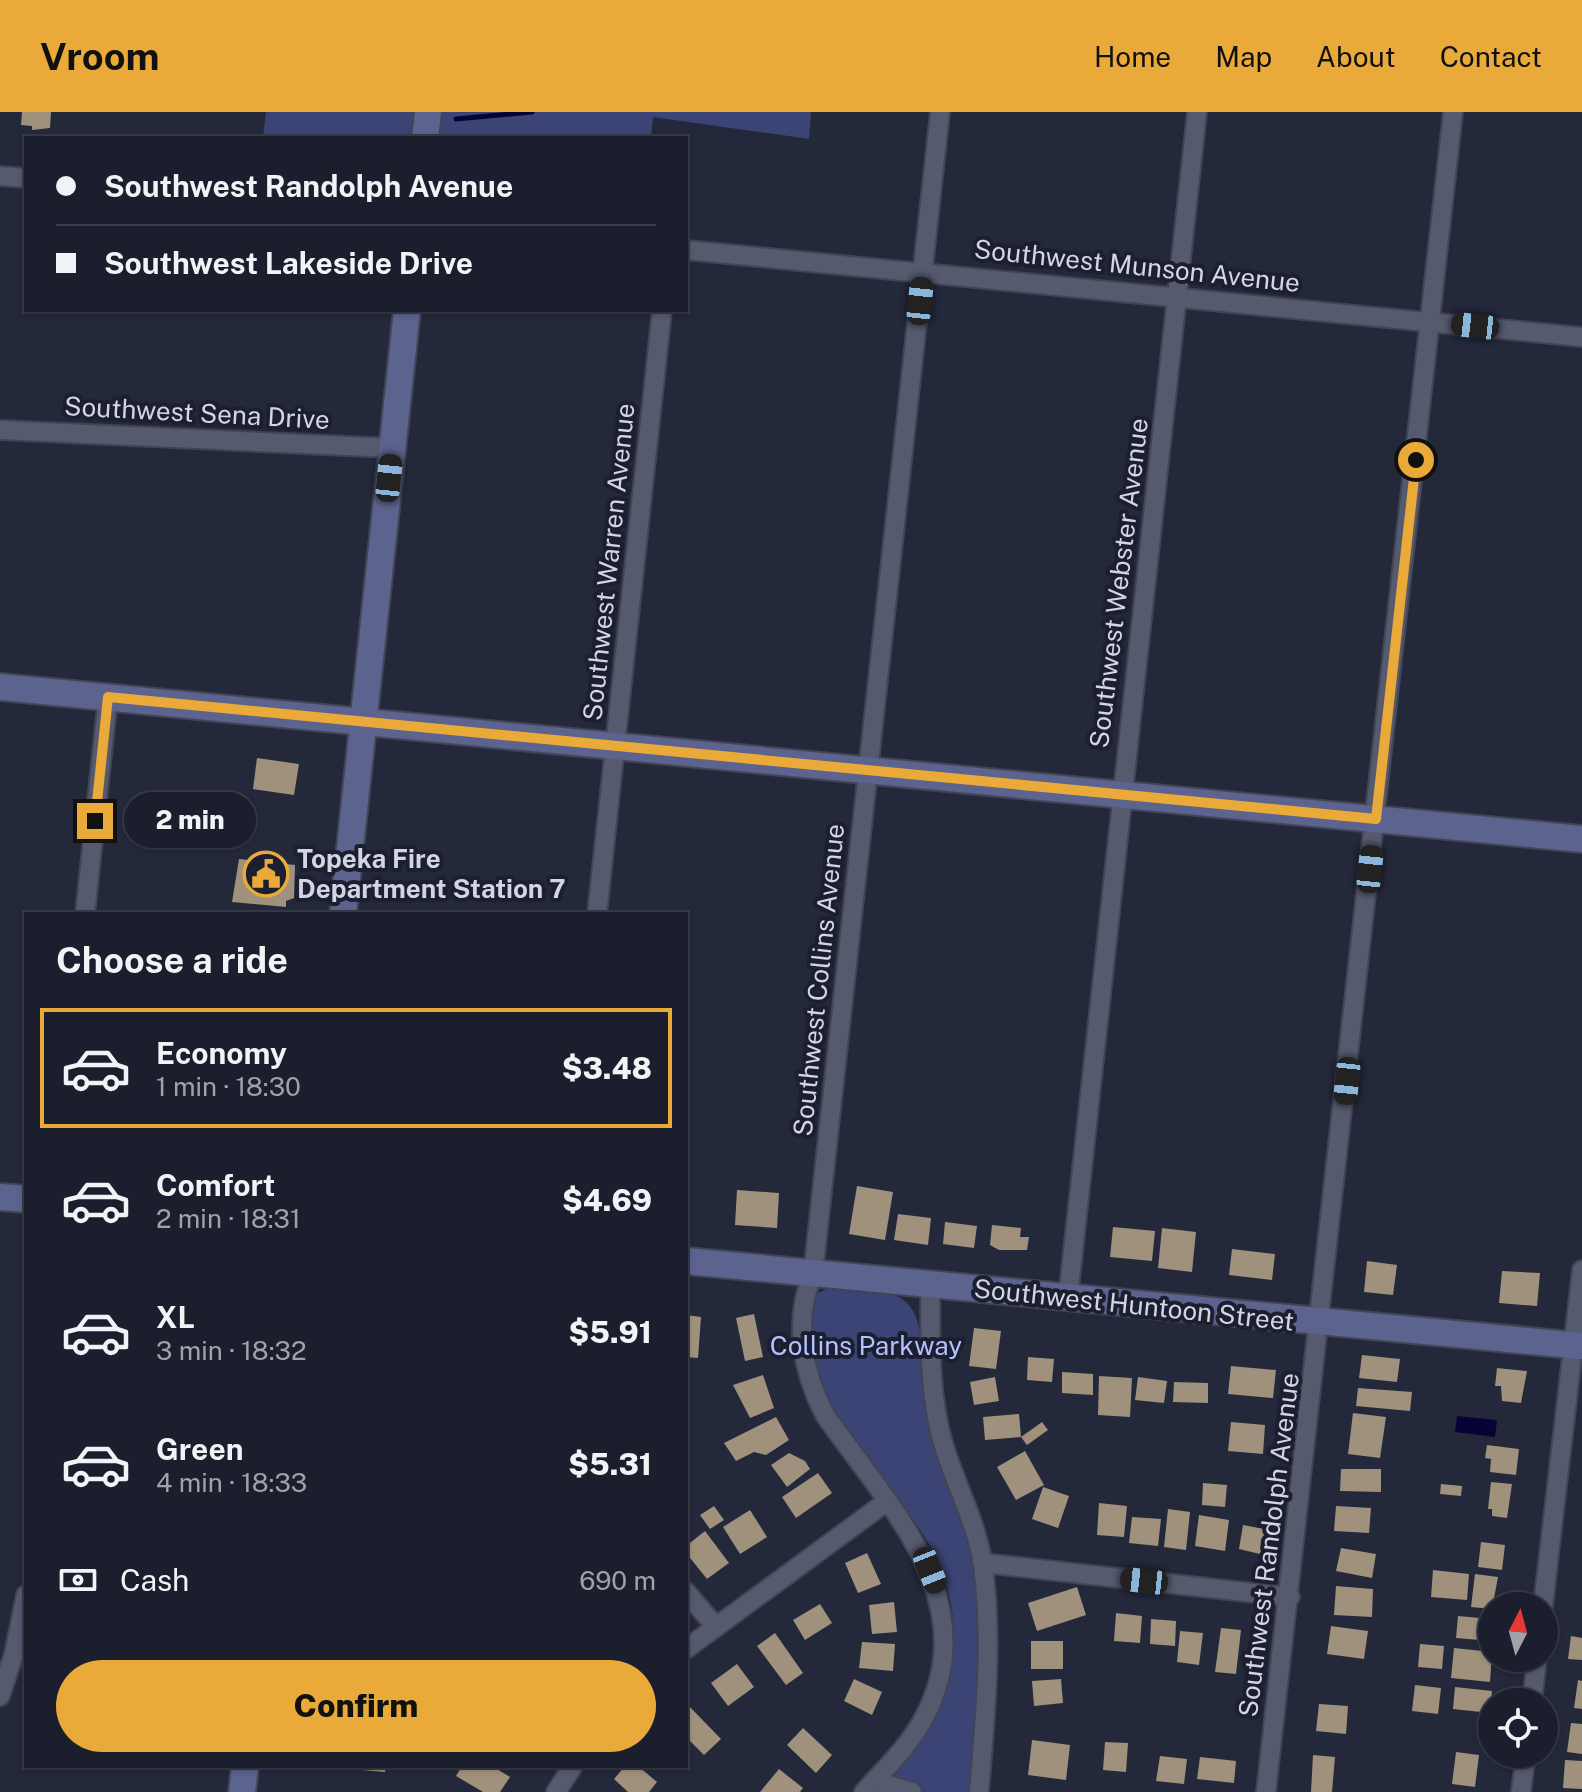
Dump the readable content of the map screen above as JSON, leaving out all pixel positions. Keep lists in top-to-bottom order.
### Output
{
  "streets": {
    "main road": ["Southwest Huntoon Street"],
    "street": [
      "Southwest Munson Avenue",
      "Southwest Sena Drive",
      "Southwest Warren Avenue",
      "Southwest Webster Avenue",
      "Southwest Collins Avenue",
      "Southwest Randolph Avenue"
    ]
  },
  "crossings": [
    ["Southwest Munson Avenue", "Southwest Webster Avenue"],
    ["Southwest Munson Avenue", "Southwest Collins Avenue"],
    ["Southwest Munson Avenue", "Southwest Randolph Avenue"],
    ["Southwest Webster Avenue", "Southwest Huntoon Street"],
    ["Southwest Collins Avenue", "Southwest Huntoon Street"],
    ["Southwest Huntoon Street", "Southwest Randolph Avenue"]
  ],
  "parks": ["Collins Parkway"],
  "places": {
    "public building": ["Topeka Fire Department Station 7"]
  },
  "north": "top",
  "page": {
    "header": "Vroom",
    "nav": [
      "Home",
      "Map",
      "About",
      "Contact"
    ],
    "banner": ["Southwest Randolph Avenue", "Southwest Lakeside Drive"],
    "bubble": "2 min",
    "heading": "Choose a ride",
    "list": [
      {
        "name": "Economy",
        "note": "1 min · 18:30",
        "value": "$3.48"
      },
      {
        "name": "Comfort",
        "note": "2 min · 18:31",
        "value": "$4.69"
      },
      {
        "name": "XL",
        "note": "3 min · 18:32",
        "value": "$5.91"
      },
      {
        "name": "Green",
        "note": "4 min · 18:33",
        "value": "$5.31"
      }
    ],
    "pay": ["Cash", "690 m"],
    "buttons": "Confirm"
  }
}
